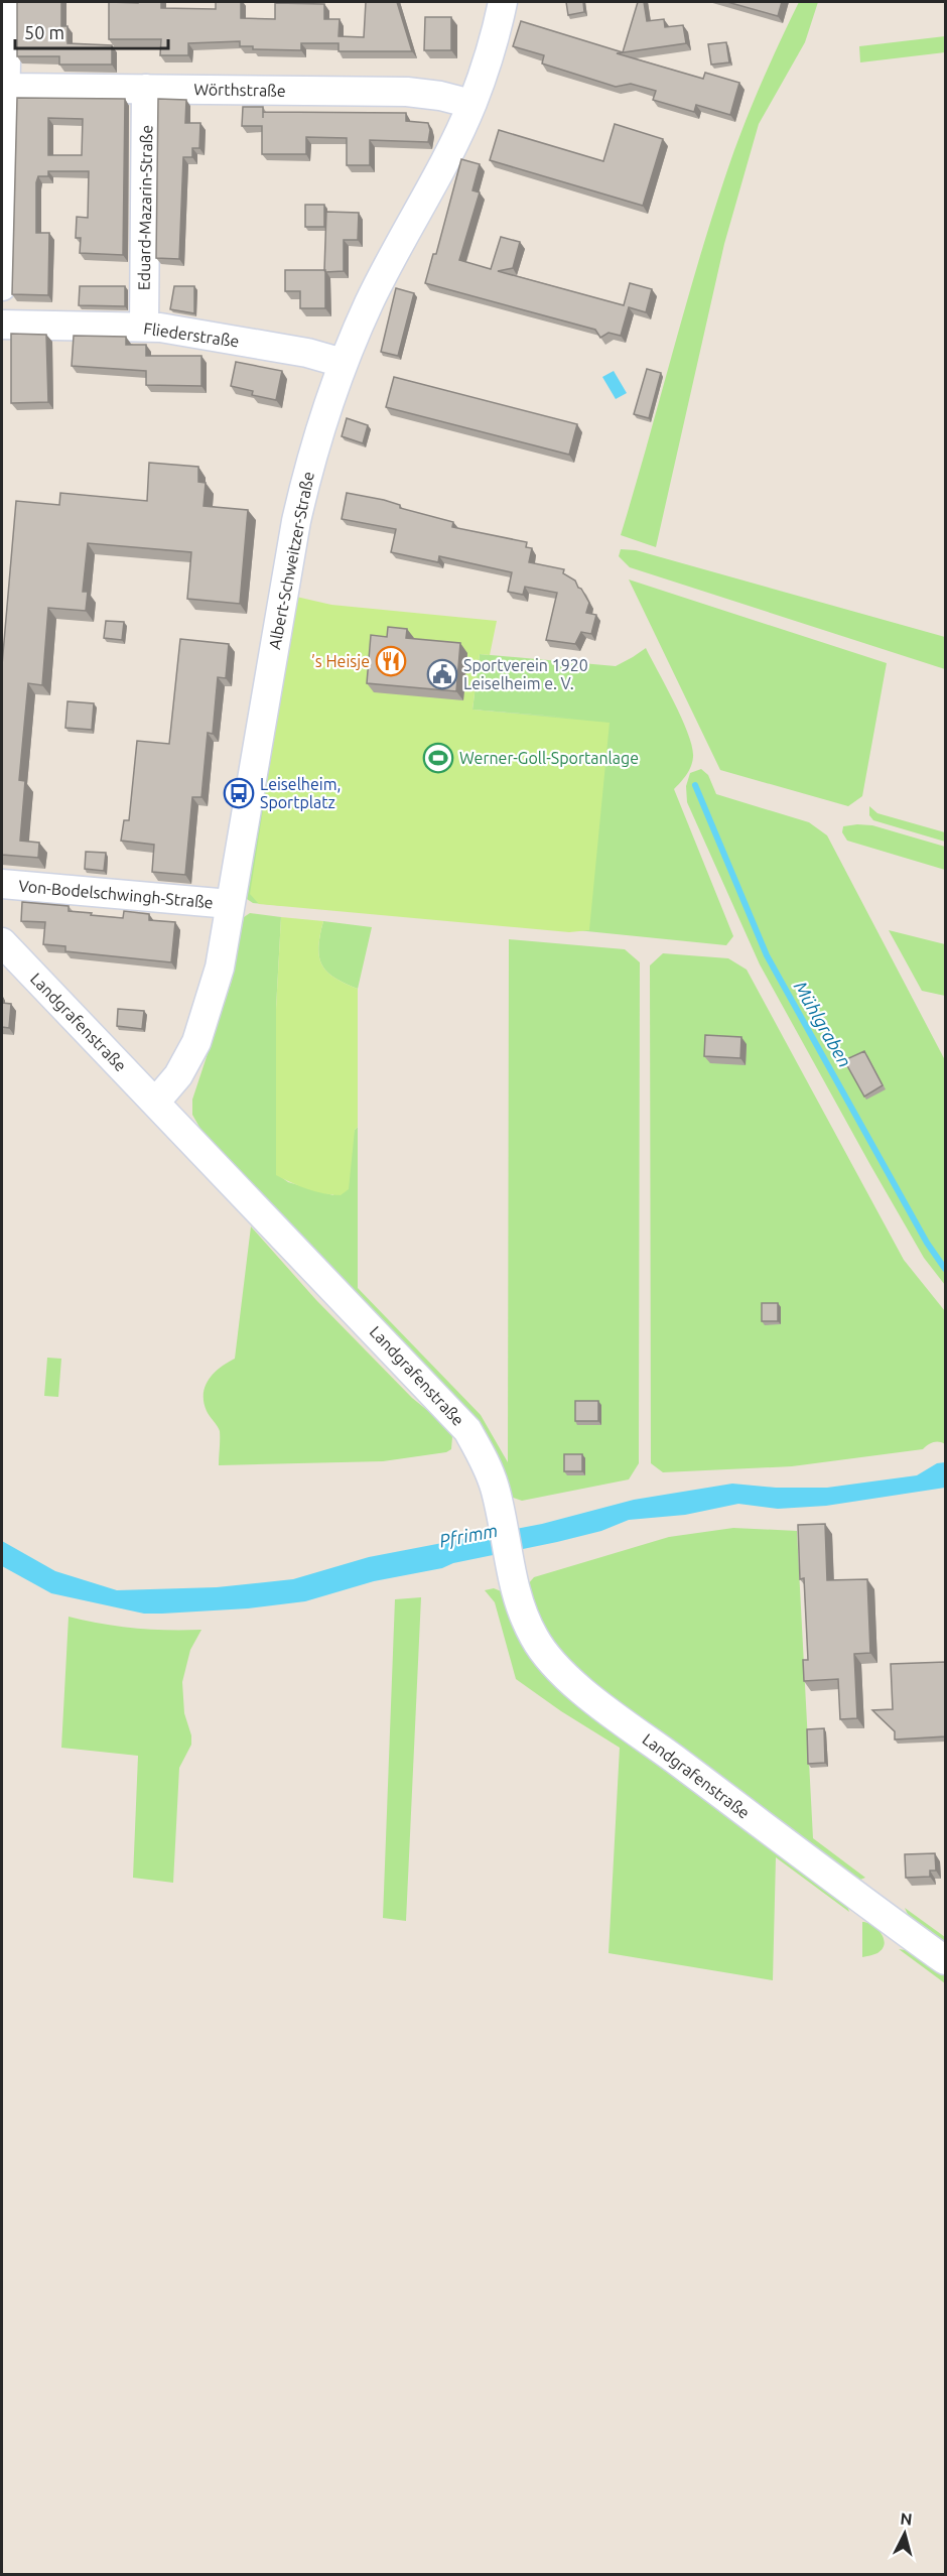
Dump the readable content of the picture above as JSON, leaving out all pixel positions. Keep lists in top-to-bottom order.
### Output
{
  "streets": {
    "street": [
      "Wörthstraße",
      "Eduard-Mazarin-Straße",
      "Fliederstraße",
      "Albert-Schweitzer-Straße",
      "Von-Bodelschwingh-Straße",
      "Landgrafenstraße"
    ]
  },
  "crossings": [
    ["Wörthstraße", "Eduard-Mazarin-Straße"],
    ["Wörthstraße", "Albert-Schweitzer-Straße"],
    ["Eduard-Mazarin-Straße", "Fliederstraße"],
    ["Fliederstraße", "Albert-Schweitzer-Straße"],
    ["Albert-Schweitzer-Straße", "Von-Bodelschwingh-Straße"],
    ["Albert-Schweitzer-Straße", "Landgrafenstraße"]
  ],
  "water": ["Mühlgraben", "Pfrimm"],
  "places": {
    "restaurant": ["’s Heisje"],
    "public building": ["Sportverein 1920 Leiselheim e. V."],
    "sports": ["Werner-Goll-Sportanlage"],
    "bus stop": ["Leiselheim, Sportplatz"]
  },
  "scale_bar": "50 m",
  "north": "top"
}
